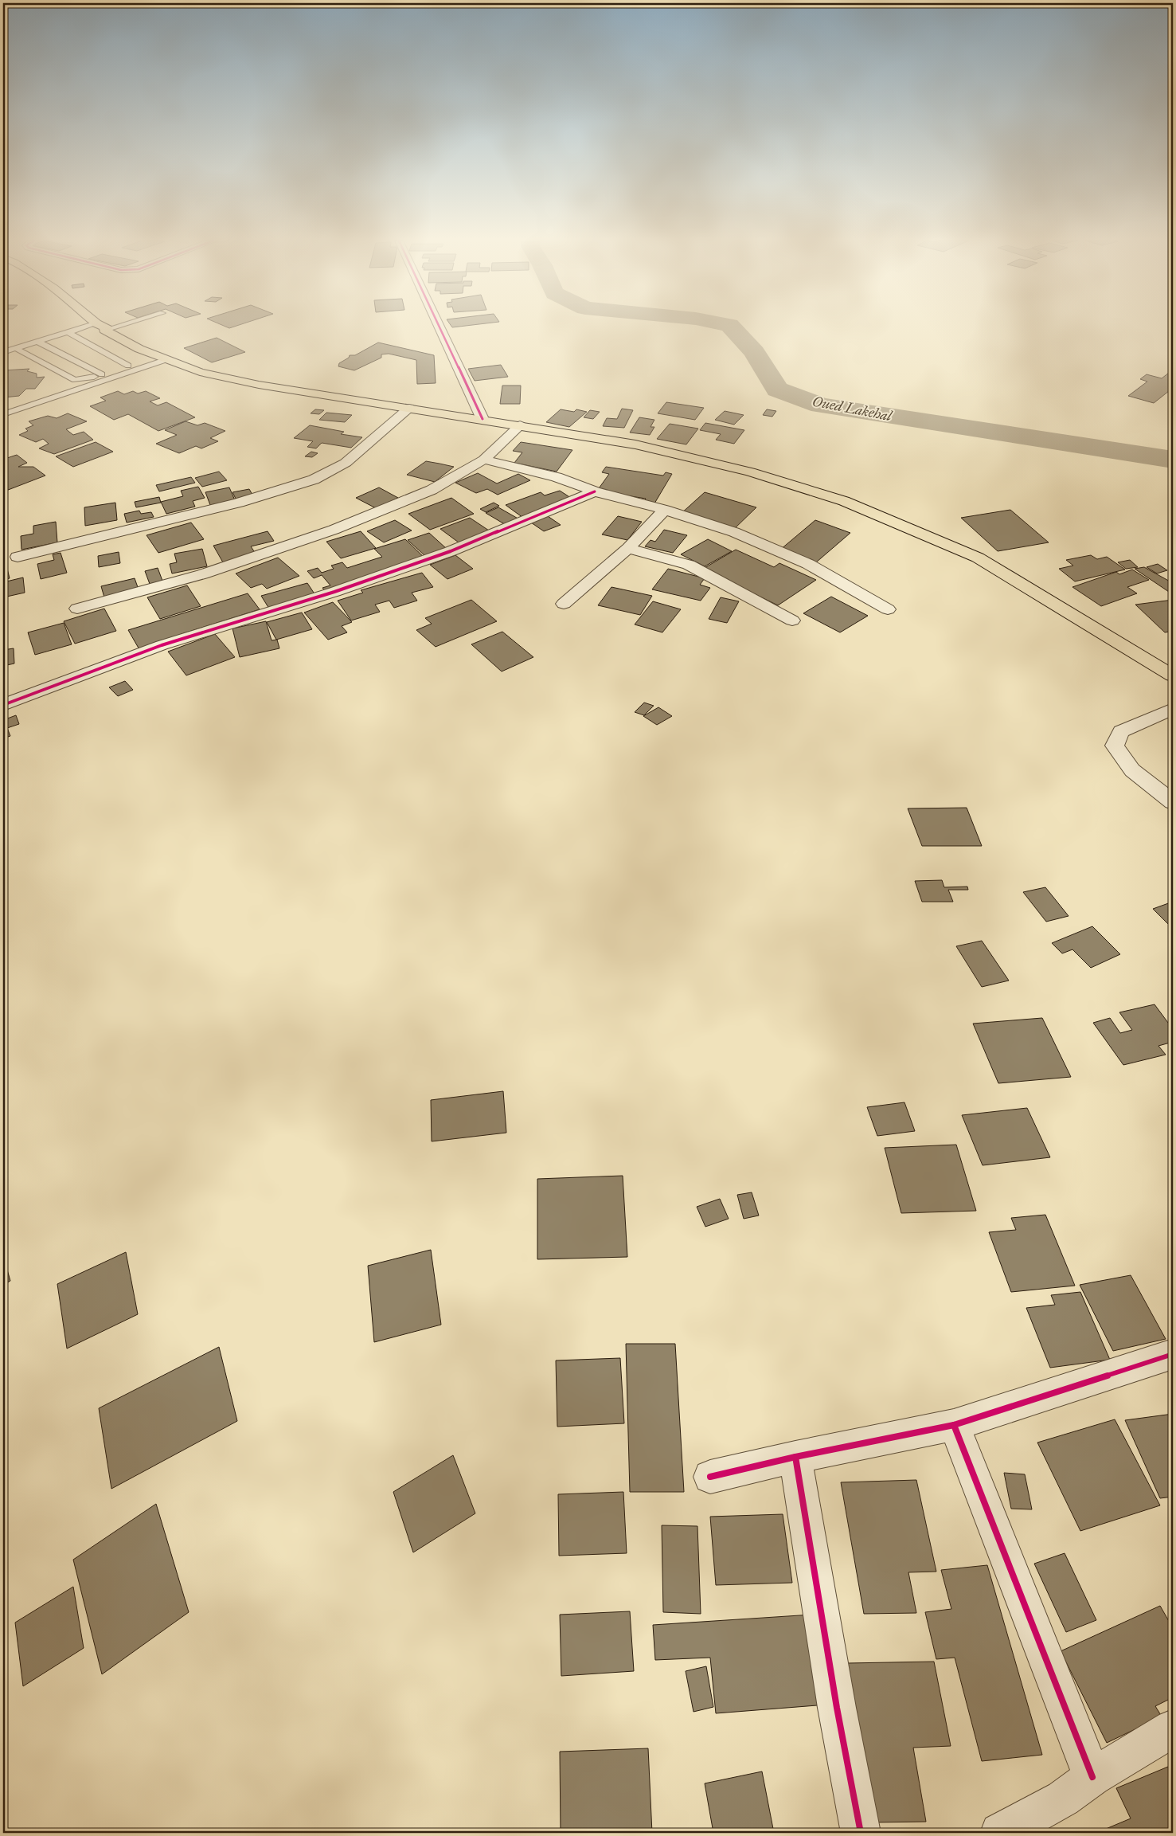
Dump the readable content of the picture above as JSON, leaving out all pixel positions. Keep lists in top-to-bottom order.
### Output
{
  "water": ["Oued Lakehal"]
}
